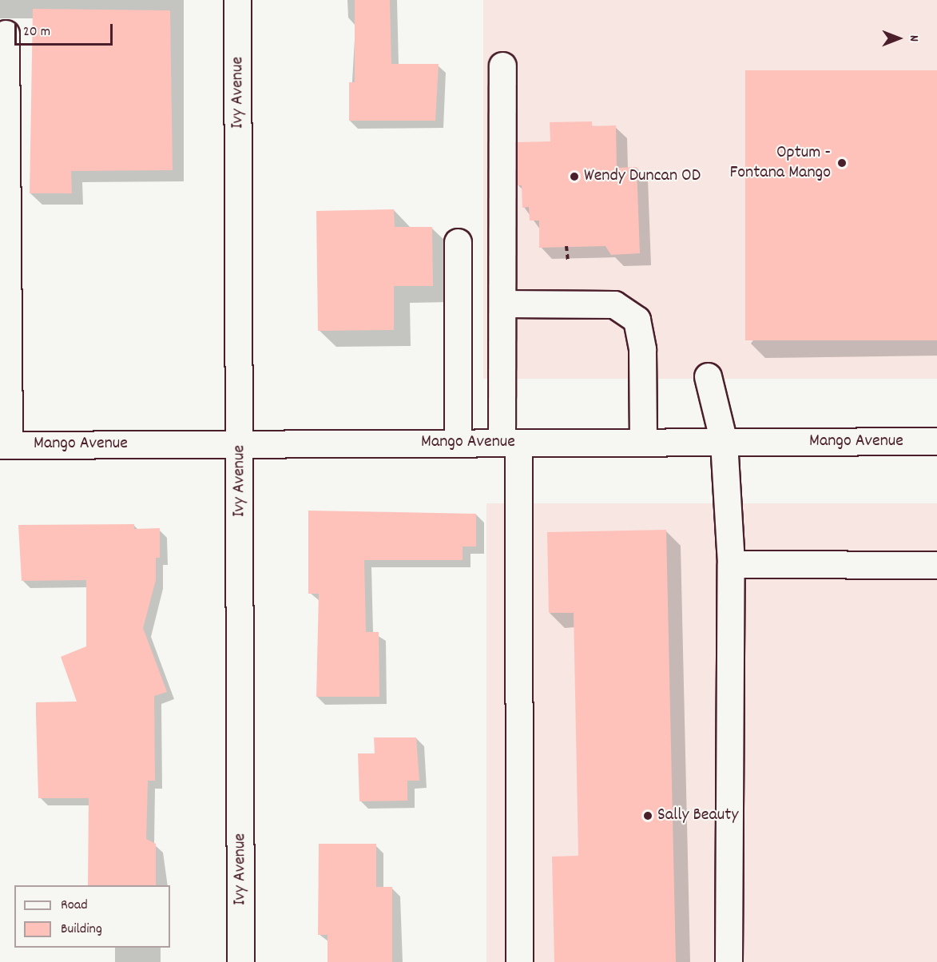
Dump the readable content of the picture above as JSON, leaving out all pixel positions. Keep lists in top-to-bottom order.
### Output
{
  "streets": {
    "street": ["Ivy Avenue", "Mango Avenue"]
  },
  "crossings": [
    ["Ivy Avenue", "Mango Avenue"]
  ],
  "places": ["Optum - Fontana Mango", "Wendy Duncan OD", "Sally Beauty"],
  "legend": ["Road", "Building"],
  "scale_bar": "20 m",
  "north": "right"
}
